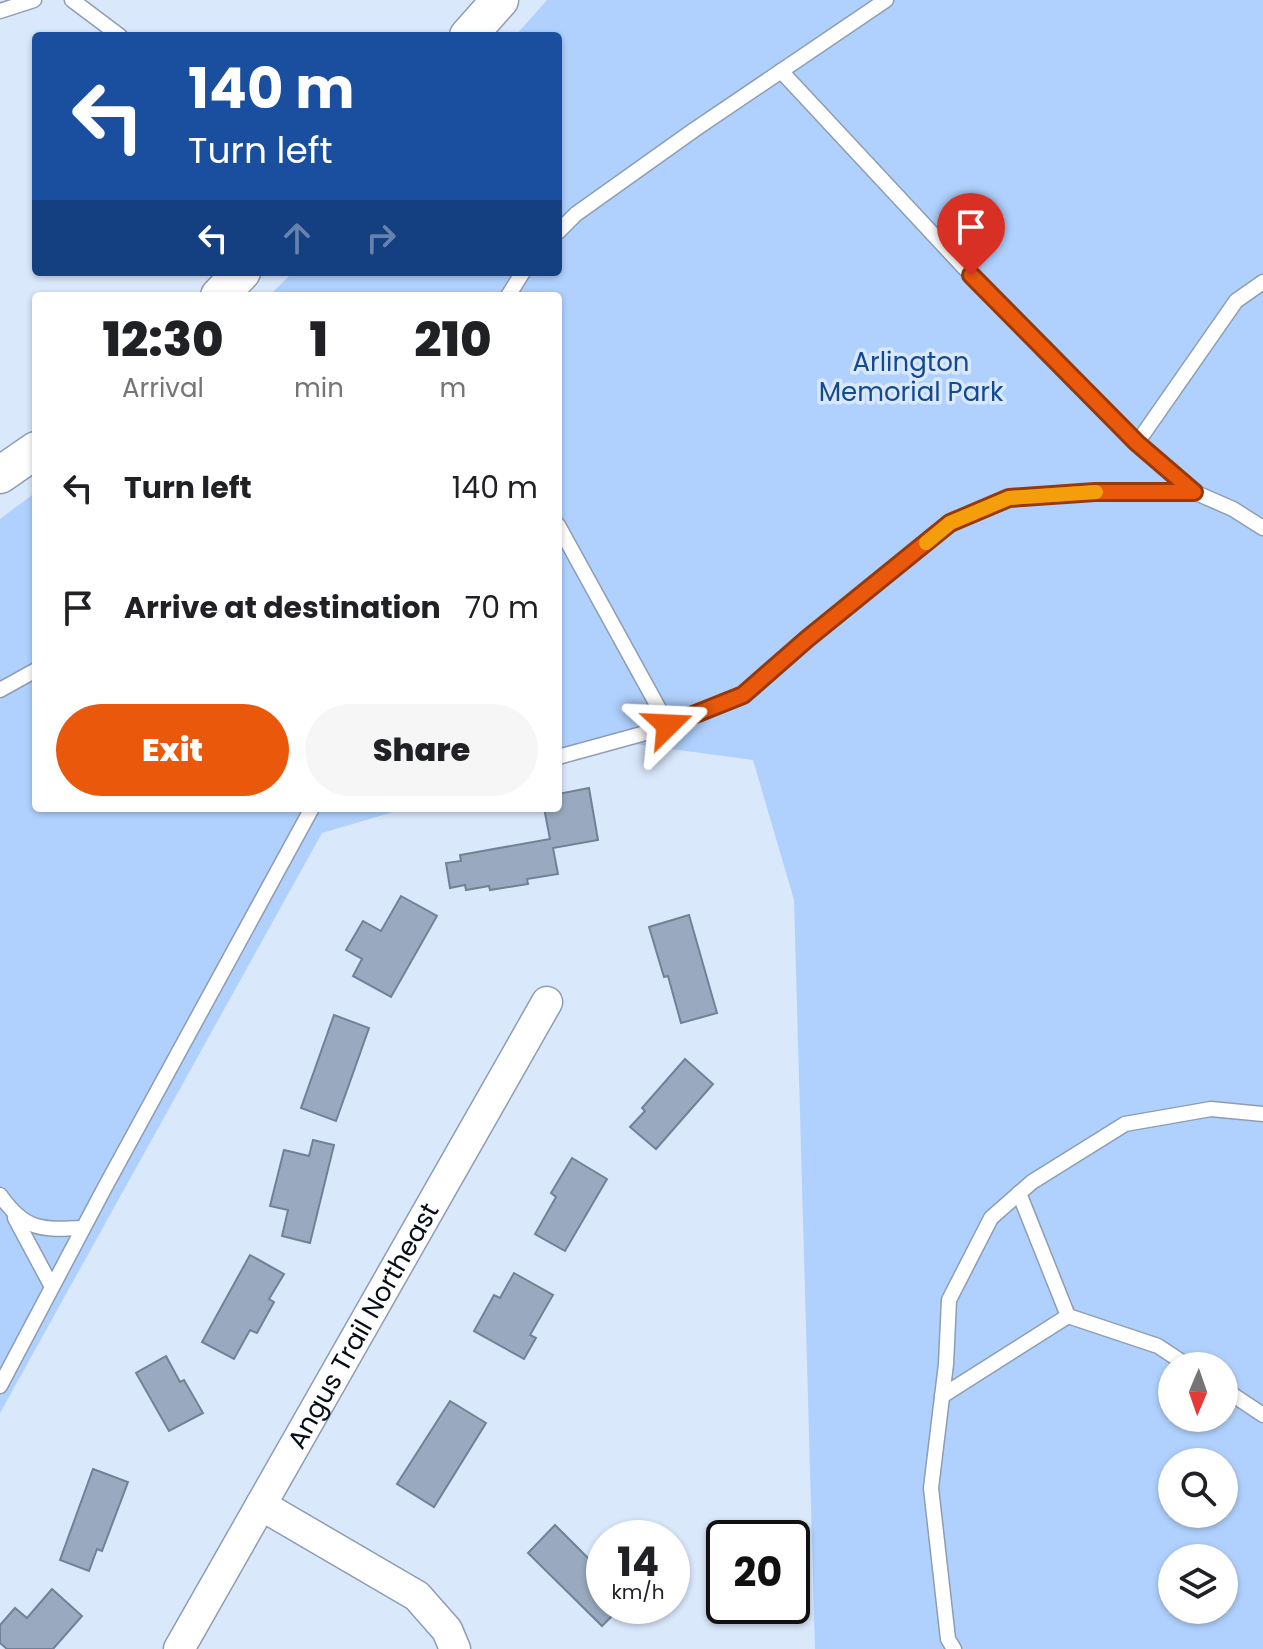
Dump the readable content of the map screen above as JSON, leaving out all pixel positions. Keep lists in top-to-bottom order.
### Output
{
  "streets": {
    "street": ["Angus Trail Northeast"]
  },
  "parks": ["Arlington Memorial Park"],
  "north": "bottom",
  "page": {
    "turn": ["140 m", "Turn left"],
    "eta": [
      "12:30",
      "Arrival",
      "1",
      "min",
      "210",
      "m"
    ],
    "list": [
      {
        "name": "Turn left",
        "value": "140 m"
      },
      {
        "name": "Arrive at destination",
        "value": "70 m"
      }
    ],
    "buttons": ["Exit", "Share"],
    "speed": "14 km/h",
    "limit": "20"
  }
}
